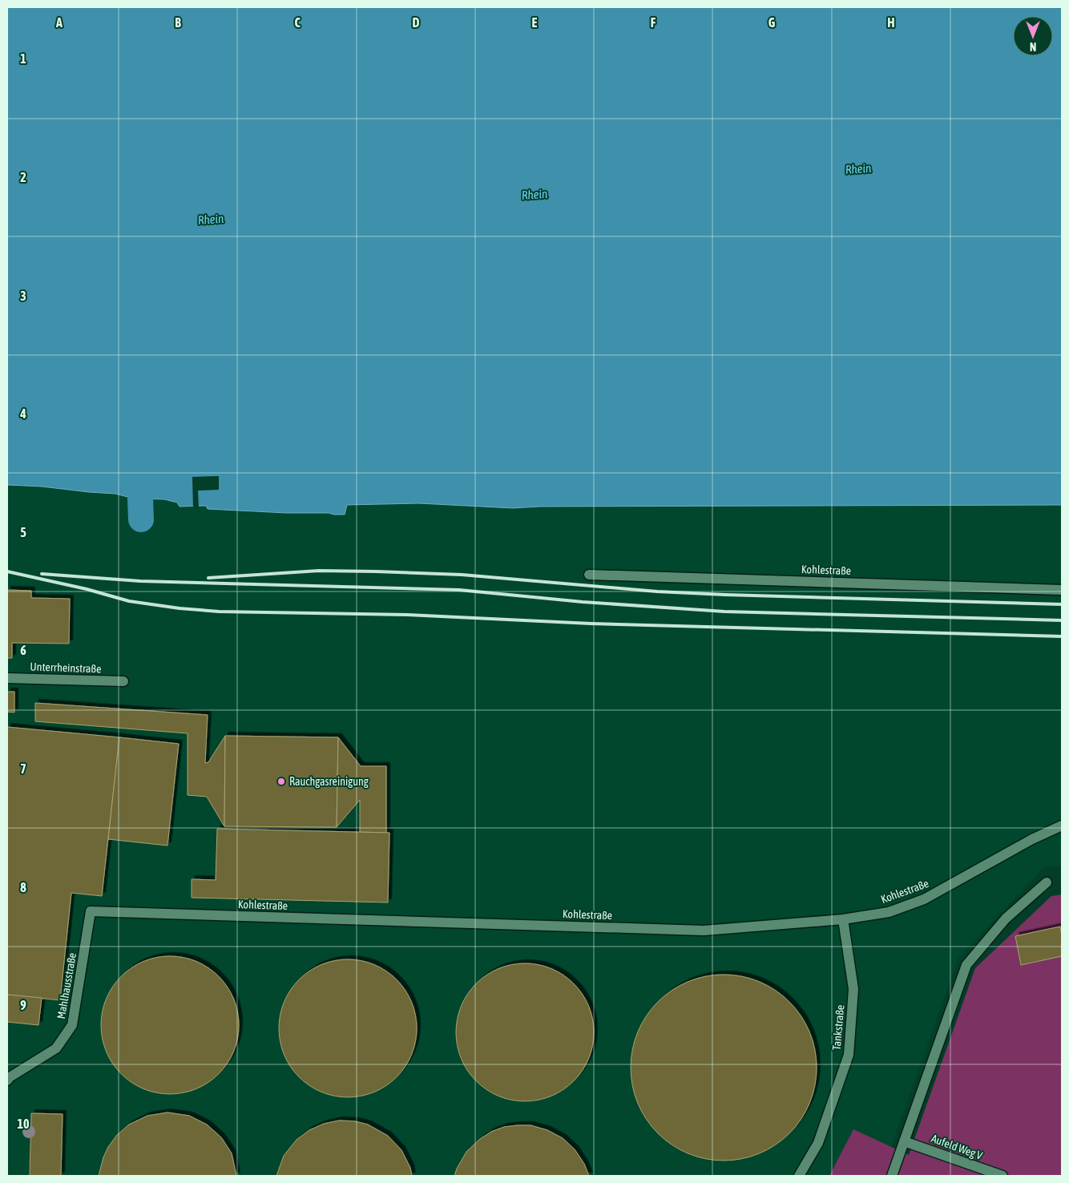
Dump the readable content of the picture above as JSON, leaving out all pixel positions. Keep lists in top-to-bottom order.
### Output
{
  "streets": {
    "lane": [
      "Kohlestraße",
      "Unterrheinstraße",
      "Mahlhausstraße",
      "Tankstraße",
      "Aufeld Weg V"
    ]
  },
  "crossings": [
    ["Kohlestraße", "Mahlhausstraße"],
    ["Kohlestraße", "Tankstraße"]
  ],
  "water": ["Rhein"],
  "places": ["Rauchgasreinigung"],
  "north": "bottom",
  "grid": {
    "columns": [
      "A",
      "B",
      "C",
      "D",
      "E",
      "F",
      "G",
      "H"
    ],
    "rows": [
      "1",
      "2",
      "3",
      "4",
      "5",
      "6",
      "7",
      "8",
      "9",
      "10"
    ]
  }
}
